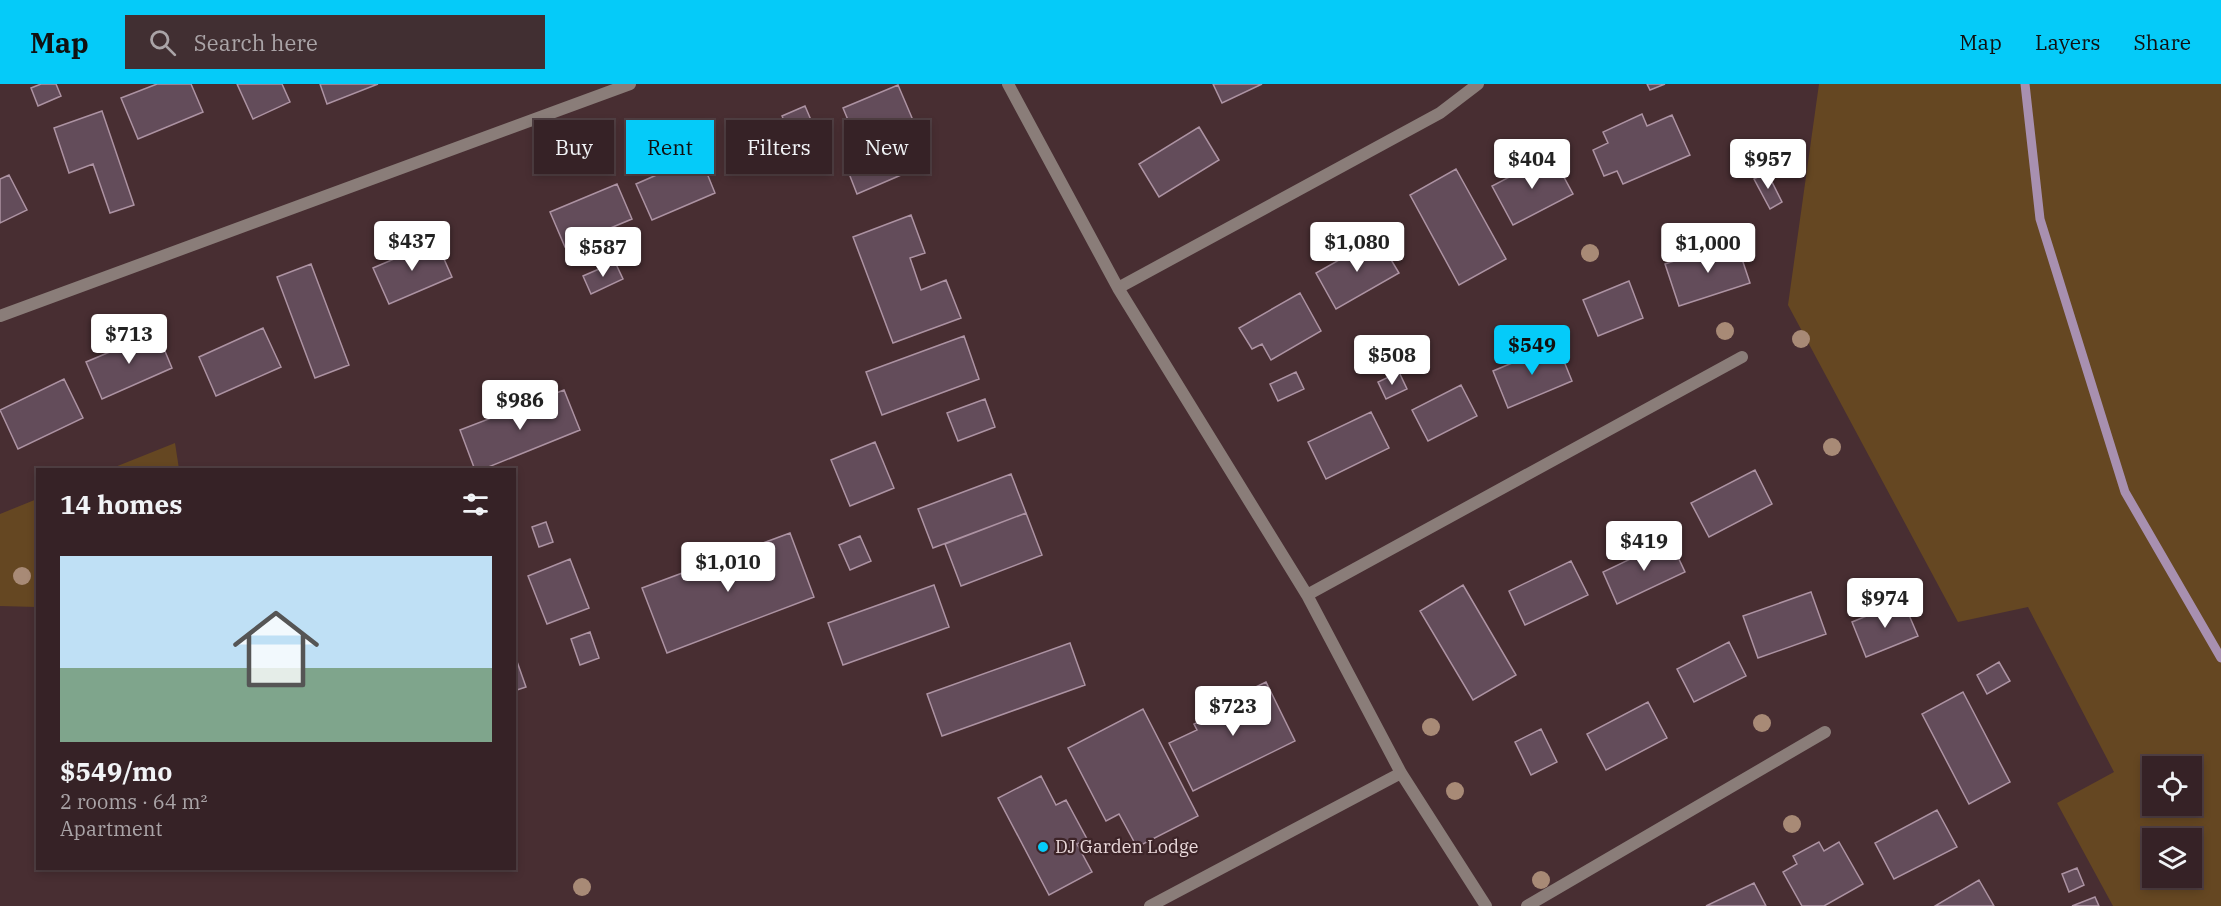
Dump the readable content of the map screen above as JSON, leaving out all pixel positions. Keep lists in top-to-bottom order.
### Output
{
  "places": ["DJ Garden Lodge"],
  "page": {
    "header": "Map",
    "search": "Search here",
    "nav": ["Map", "Layers", "Share"],
    "chip": [
      "Buy",
      "Rent",
      "Filters",
      "New"
    ],
    "price": [
      "$404",
      "$957",
      "$437",
      "$1,080",
      "$1,000",
      "$587",
      "$713",
      "$549",
      "$508",
      "$986",
      "$419",
      "$1,010",
      "$974",
      "$723"
    ],
    "heading": "14 homes",
    "list": [
      {
        "name": "$549/mo",
        "note": "2 rooms · 64 m² · Apartment"
      }
    ]
  }
}
